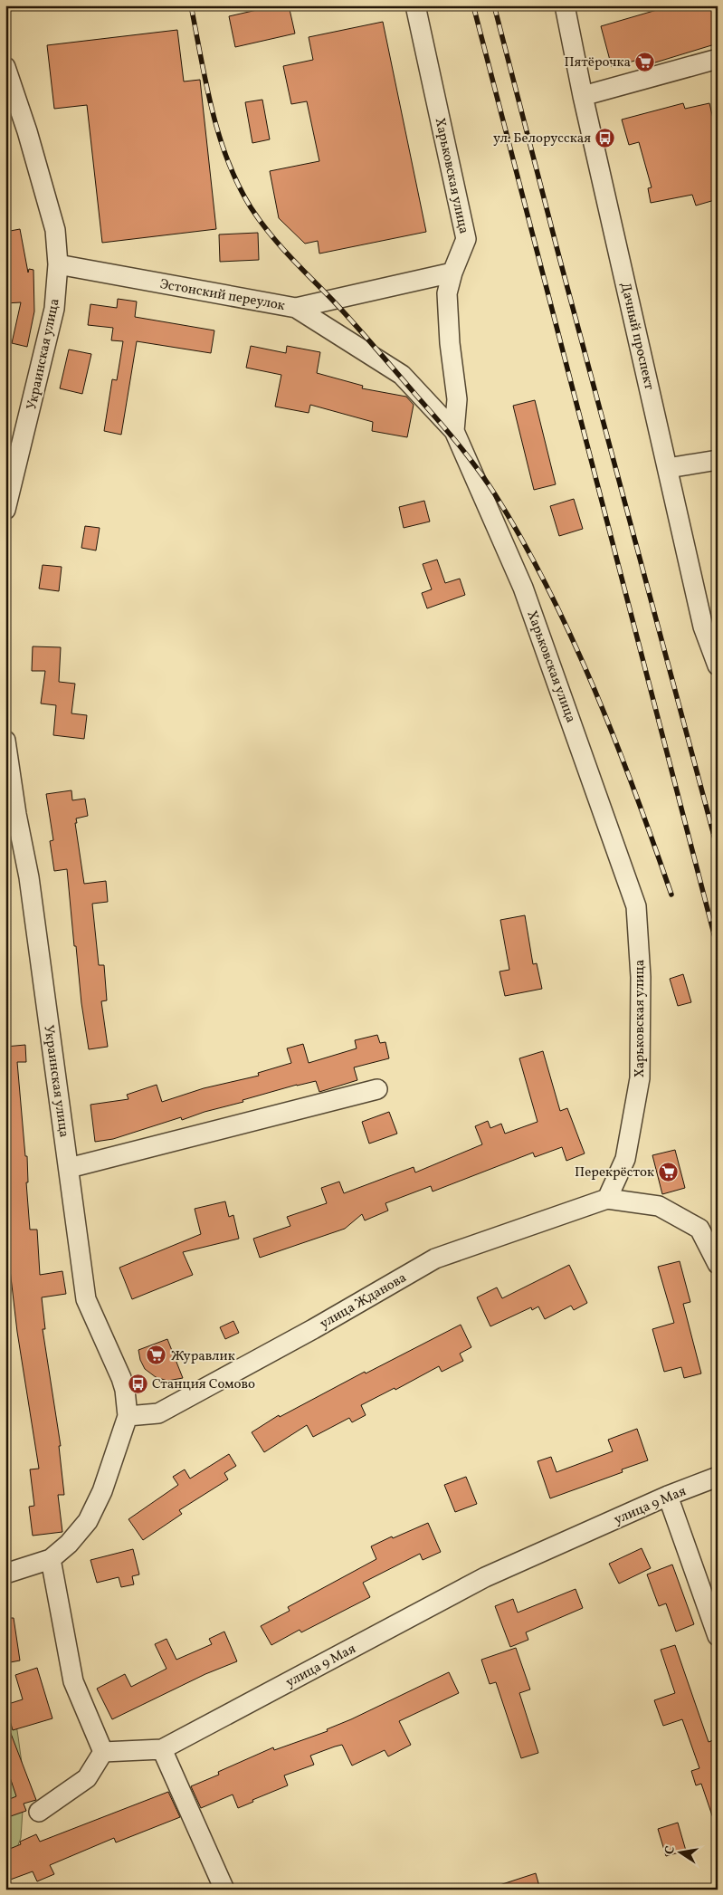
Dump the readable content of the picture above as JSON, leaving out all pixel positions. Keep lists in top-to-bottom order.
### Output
{
  "streets": {
    "street": [
      "Харьковская улица",
      "Эстонский переулок",
      "Дачный проспект",
      "Украинская улица",
      "улица Жданова",
      "улица 9 Мая"
    ]
  },
  "crossings": [
    ["Харьковская улица", "Эстонский переулок"],
    ["Харьковская улица", "улица Жданова"],
    ["Эстонский переулок", "Украинская улица"],
    ["Украинская улица", "улица Жданова"]
  ],
  "places": {
    "supermarket": ["Пятёрочка", "Перекрёсток", "Журавлик"],
    "bus stop": ["ул. Белорусская", "Станция Сомово"]
  },
  "north": "left"
}
